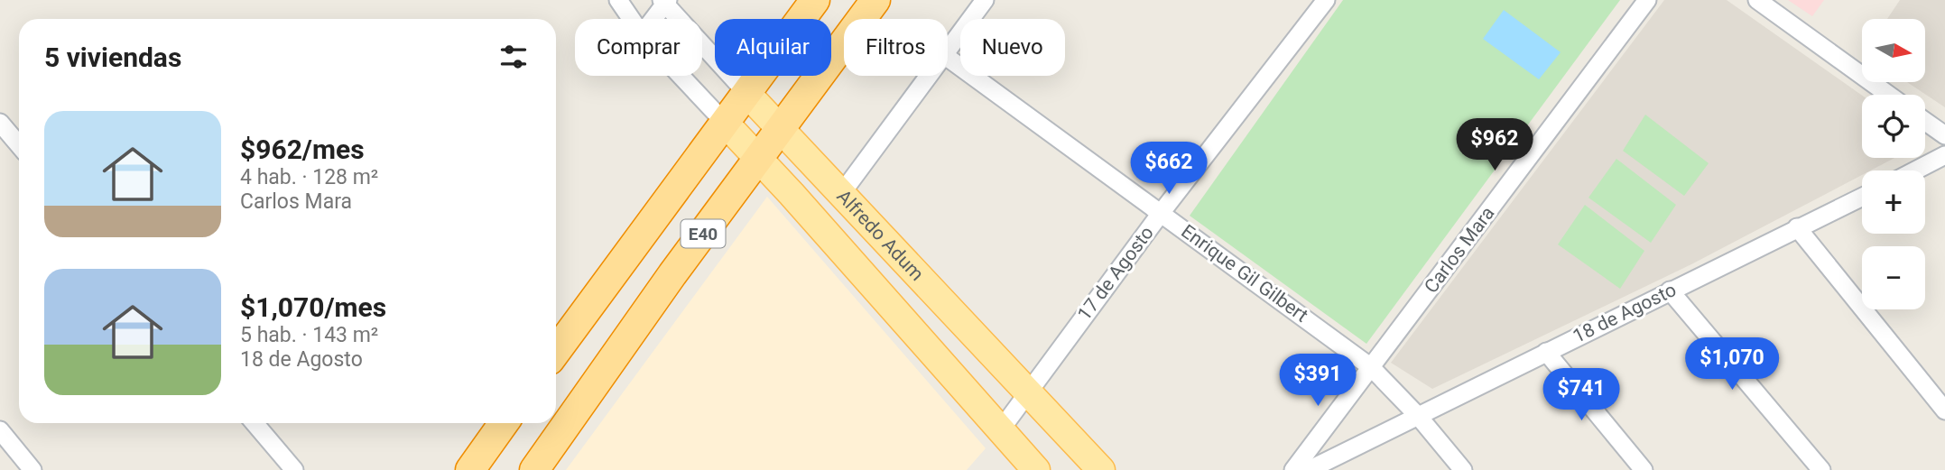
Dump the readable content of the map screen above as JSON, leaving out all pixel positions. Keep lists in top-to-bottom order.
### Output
{
  "streets": {
    "highway": ["E40"],
    "main road": ["Alfredo Adum"],
    "street": [
      "Carlos Mara",
      "17 de Agosto",
      "Enrique Gil Gilbert",
      "18 de Agosto"
    ]
  },
  "crossings": [
    ["E40", "Alfredo Adum"],
    ["Alfredo Adum", "17 de Agosto"],
    ["Carlos Mara", "Enrique Gil Gilbert"],
    ["17 de Agosto", "Enrique Gil Gilbert"],
    ["Enrique Gil Gilbert", "18 de Agosto"]
  ],
  "north": "right",
  "page": {
    "map_buttons": ["+", "−"],
    "chip": [
      "Comprar",
      "Alquilar",
      "Filtros",
      "Nuevo"
    ],
    "heading": "5 viviendas",
    "list": [
      {
        "name": "$962/mes",
        "note": "4 hab. · 128 m² · Carlos Mara"
      },
      {
        "name": "$1,070/mes",
        "note": "5 hab. · 143 m² · 18 de Agosto"
      }
    ],
    "price": [
      "$962",
      "$662",
      "$1,070",
      "$391",
      "$741"
    ]
  }
}
